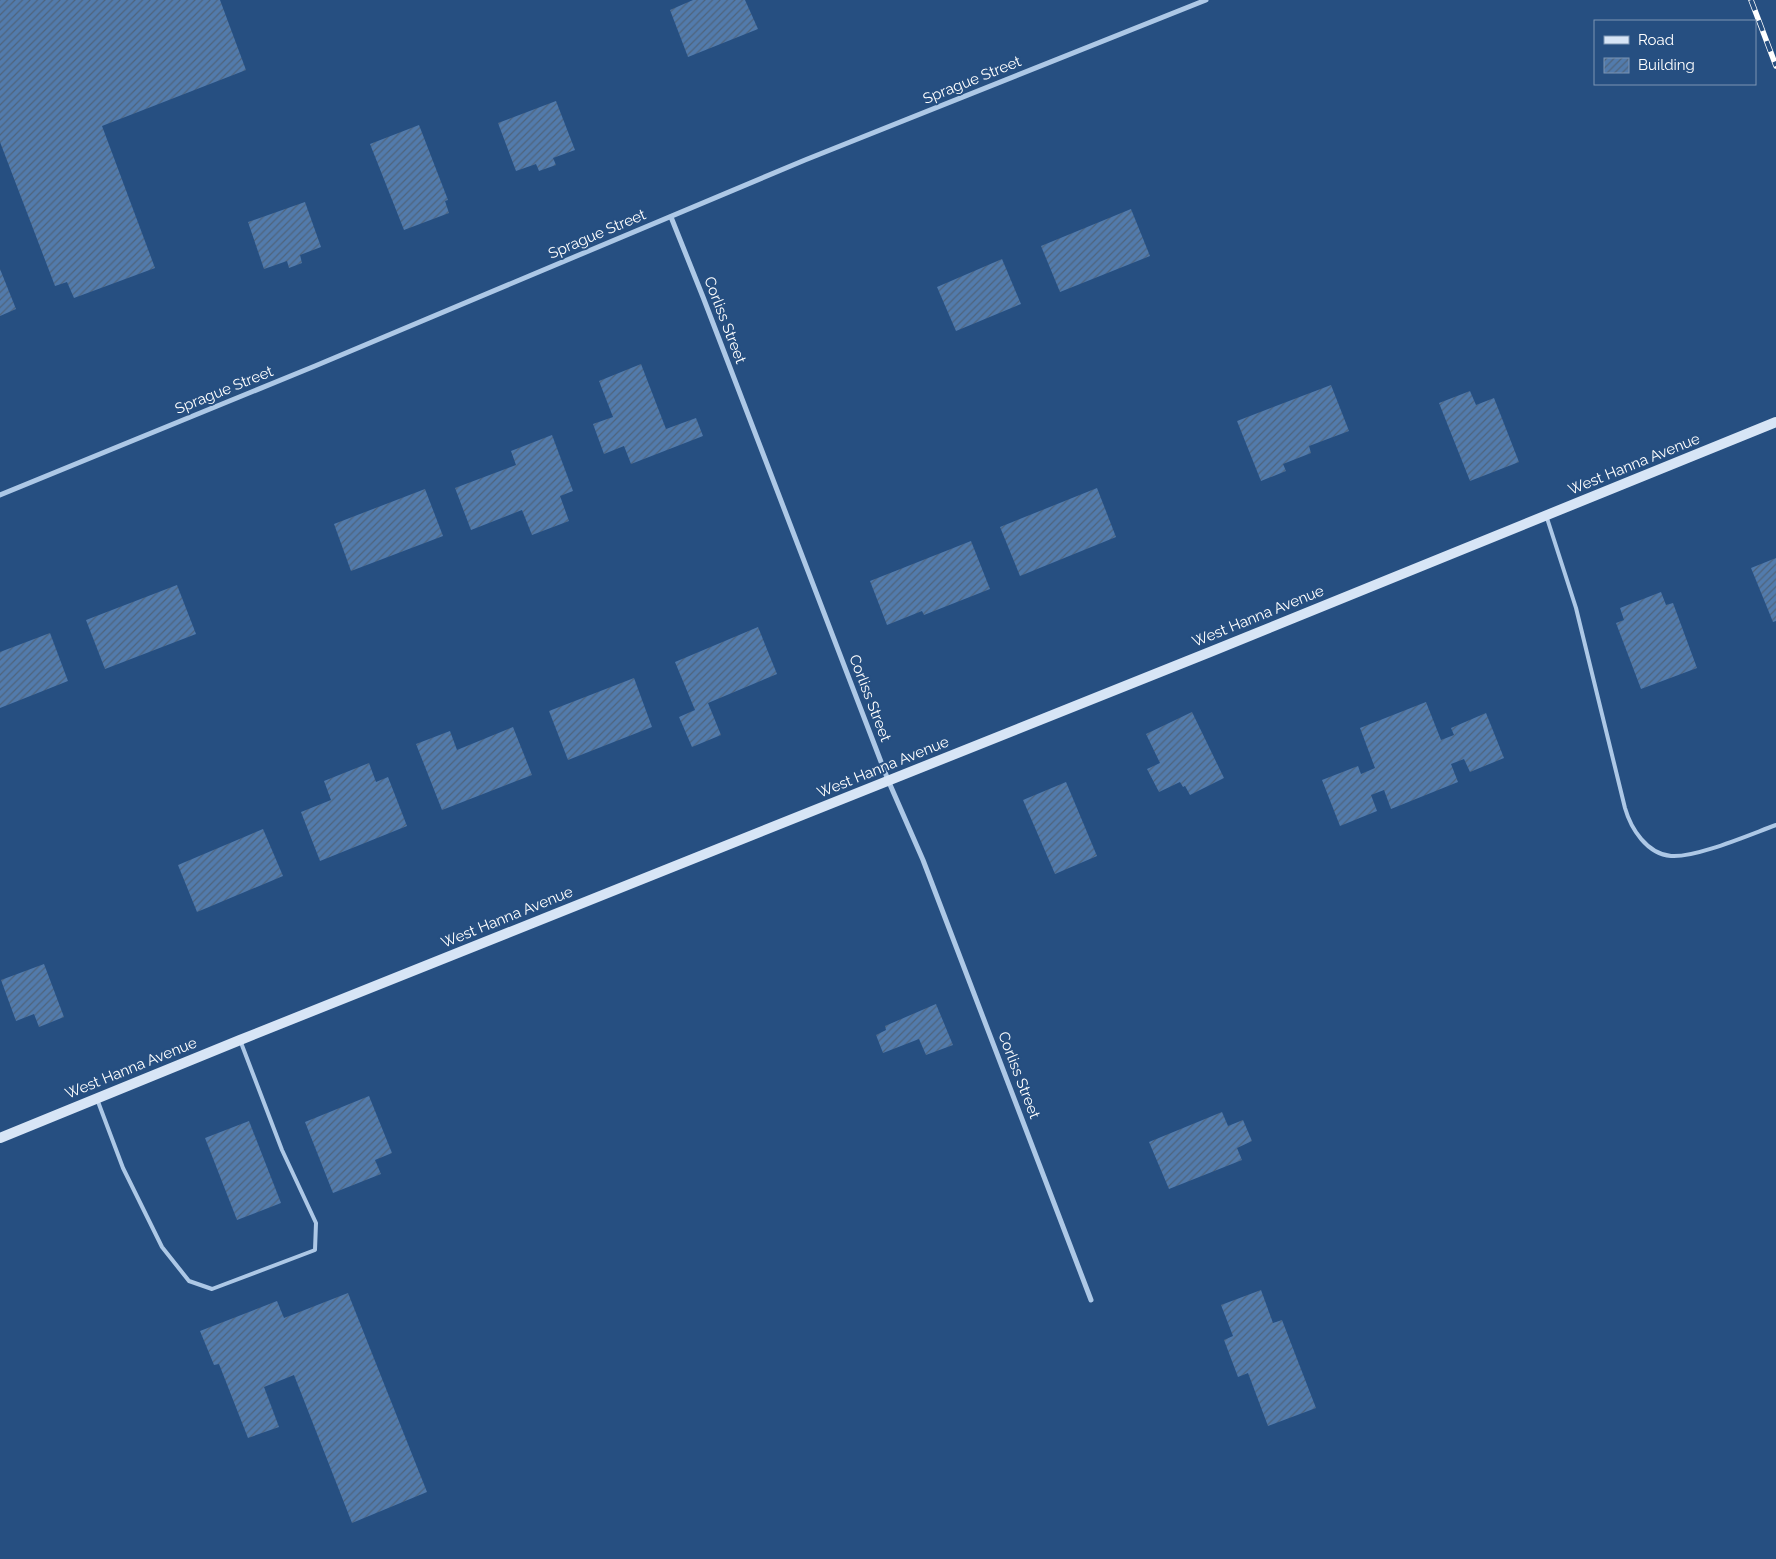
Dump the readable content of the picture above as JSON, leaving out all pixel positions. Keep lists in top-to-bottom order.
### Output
{
  "streets": {
    "main road": ["West Hanna Avenue"],
    "street": ["Sprague Street", "Corliss Street"]
  },
  "crossings": [
    ["Sprague Street", "Corliss Street"],
    ["Corliss Street", "West Hanna Avenue"]
  ],
  "legend": ["Road", "Building"]
}
